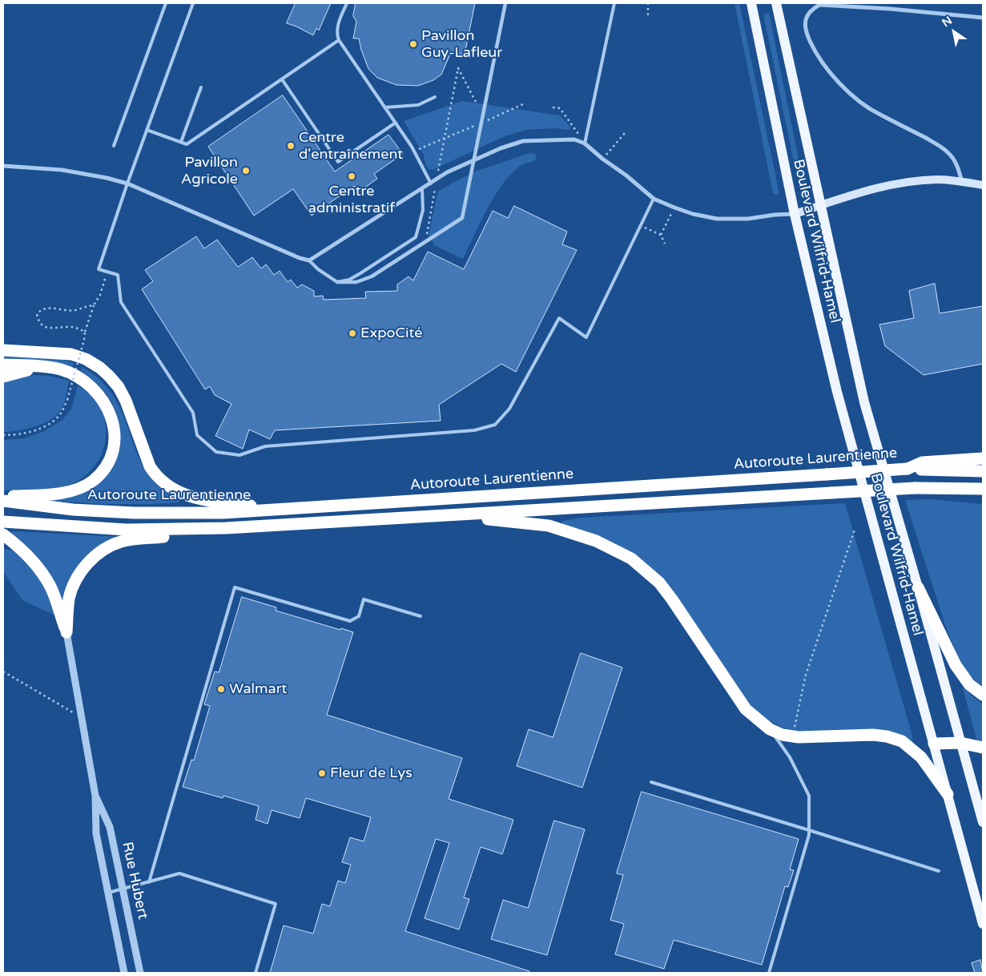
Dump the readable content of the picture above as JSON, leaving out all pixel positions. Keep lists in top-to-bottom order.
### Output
{
  "streets": {
    "highway": ["Autoroute Laurentienne"],
    "main road": ["Boulevard Wilfrid-Hamel"],
    "street": ["Rue Hubert"]
  },
  "places": [
    "Pavillon Guy-Lafleur",
    "Centre d'entraînement",
    "Pavillon Agricole",
    "Centre administratif",
    "ExpoCité",
    "Walmart",
    "Fleur de Lys"
  ],
  "north": "top left"
}
